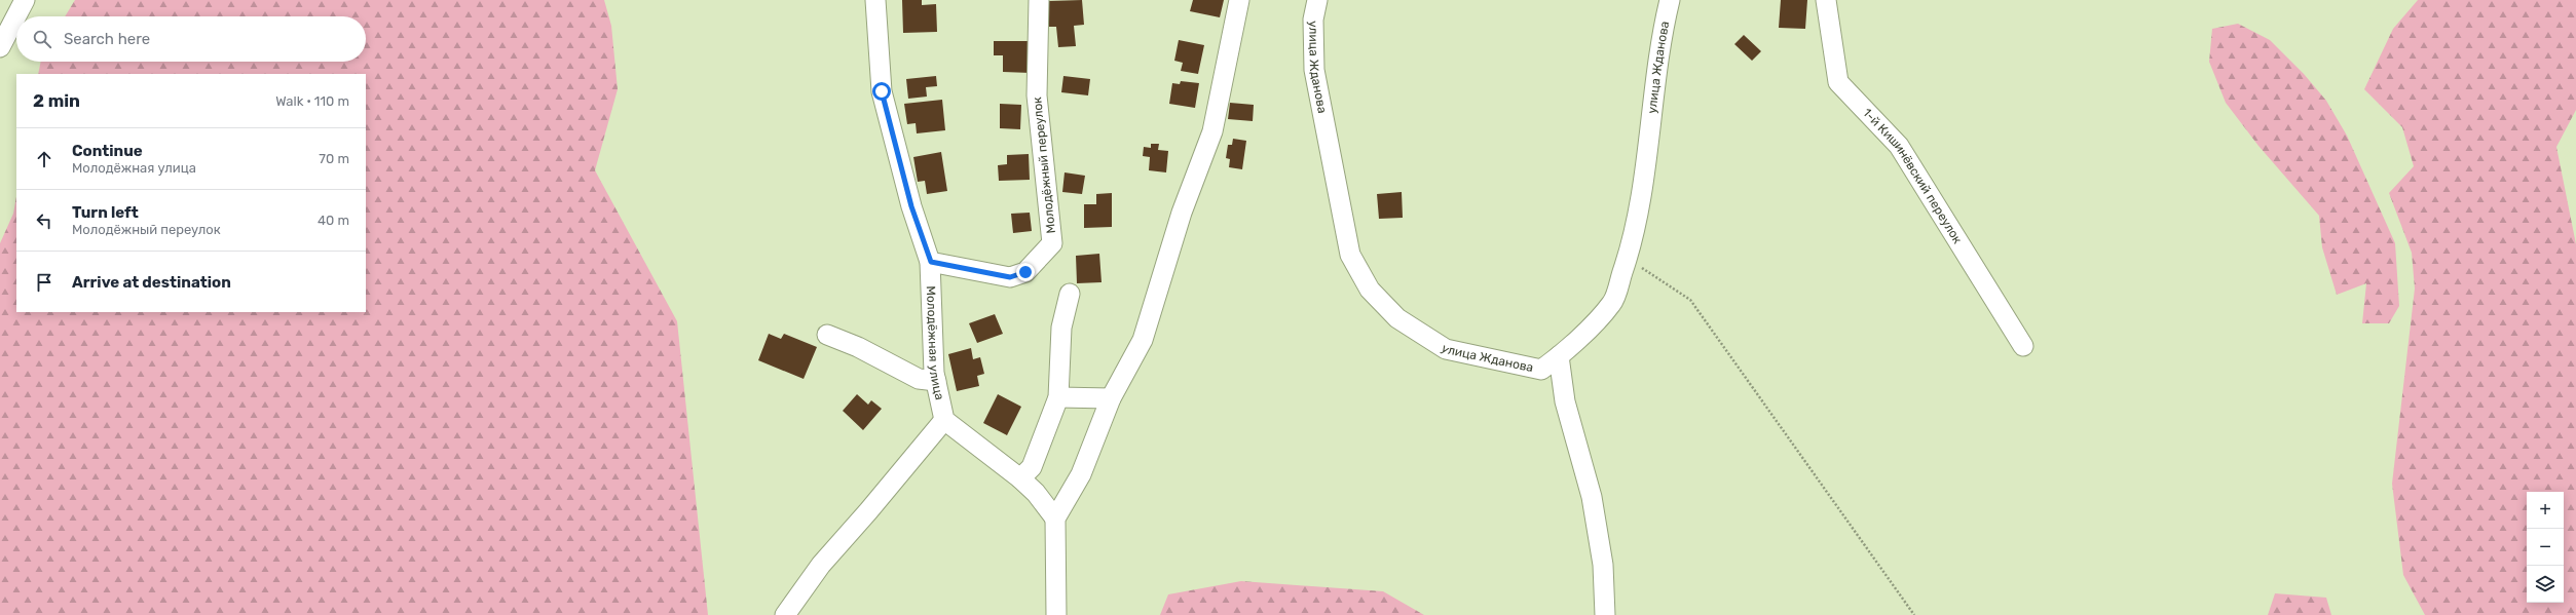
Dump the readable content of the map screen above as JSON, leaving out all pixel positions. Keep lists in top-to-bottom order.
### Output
{
  "streets": {
    "street": [
      "улица Жданова",
      "Молодёжный переулок",
      "1-й Кишинёвский переулок",
      "Молодёжная улица"
    ]
  },
  "crossings": [
    ["Молодёжный переулок", "Молодёжная улица"]
  ],
  "page": {
    "search": "Search here",
    "heading": ["2 min", "Walk · 110 m"],
    "list": [
      ["Continue", "Молодёжная улица", "70 m"],
      ["Turn left", "Молодёжный переулок", "40 m"],
      "Arrive at destination"
    ],
    "map_buttons": ["+", "−"]
  }
}
